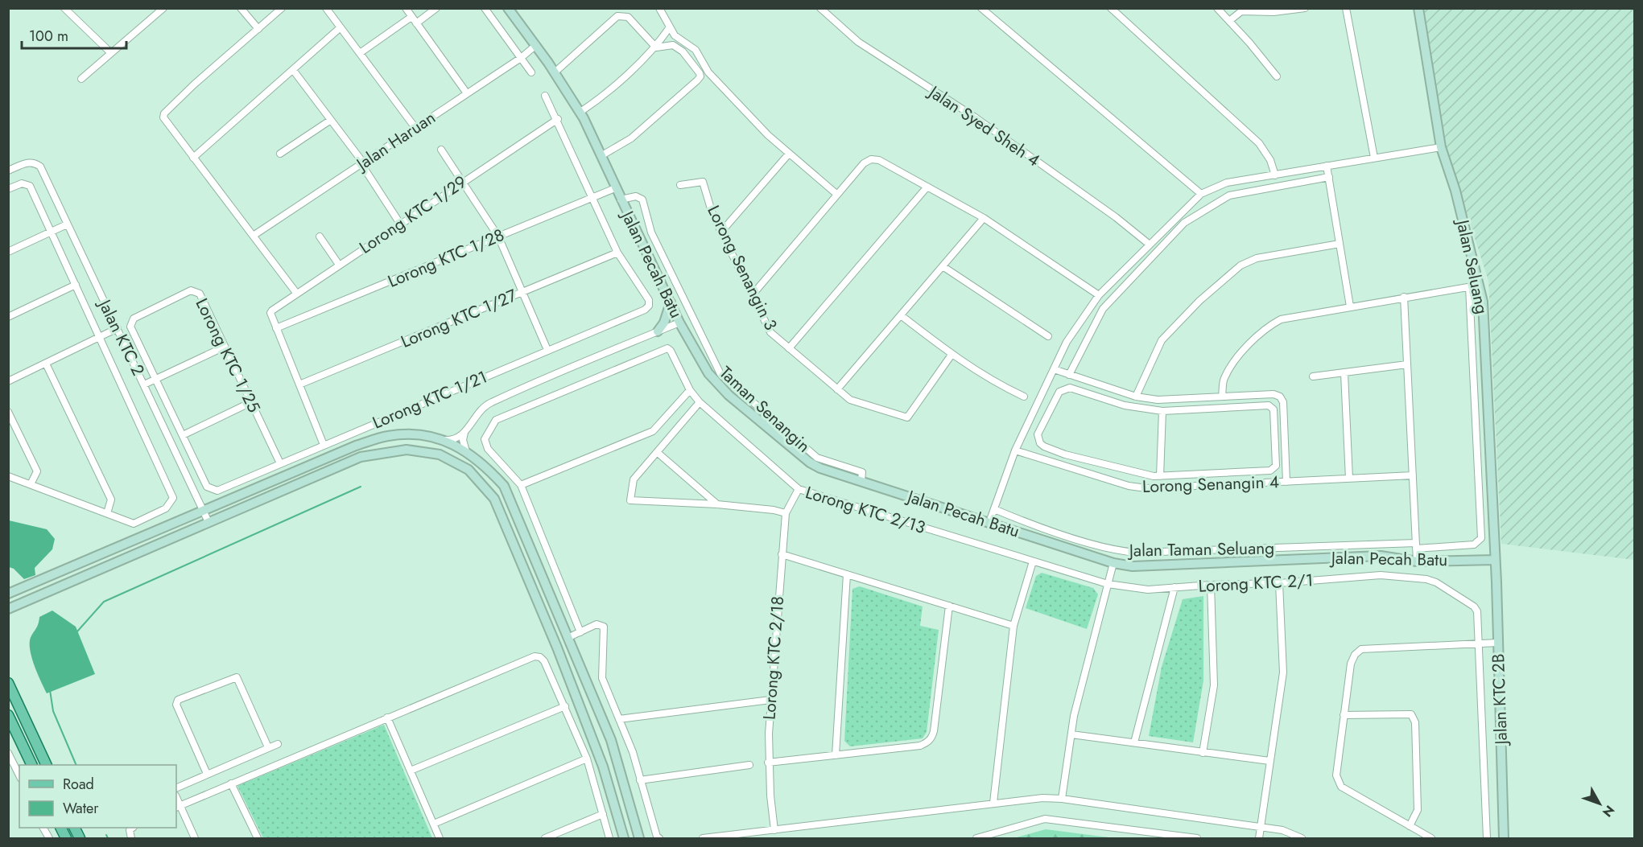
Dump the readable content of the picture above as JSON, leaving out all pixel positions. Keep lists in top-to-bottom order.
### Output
{
  "streets": {
    "street": [
      "Jalan Syed Sheh 4",
      "Jalan Haruan",
      "Lorong KTC 1/29",
      "Lorong KTC 1/28",
      "Jalan Pecah Batu",
      "Jalan Seluang",
      "Lorong Senangin 3",
      "Lorong KTC 1/27",
      "Jalan KTC 2",
      "Lorong KTC 1/25",
      "Lorong KTC 1/21",
      "Taman Senangin",
      "Lorong Senangin 4",
      "Lorong KTC 2/13",
      "Jalan Taman Seluang",
      "Lorong KTC 2/1",
      "Lorong KTC 2/18",
      "Jalan KTC 2B"
    ]
  },
  "crossings": [
    ["Jalan Haruan", "Jalan Pecah Batu"],
    ["Lorong KTC 1/29", "Lorong KTC 1/28"],
    ["Lorong KTC 1/29", "Lorong KTC 1/21"],
    ["Lorong KTC 1/28", "Jalan Pecah Batu"],
    ["Lorong KTC 1/28", "Lorong KTC 1/21"],
    ["Jalan Pecah Batu", "Jalan Seluang"],
    ["Jalan Pecah Batu", "Taman Senangin"],
    ["Jalan Pecah Batu", "Jalan KTC 2B"],
    ["Jalan Seluang", "Jalan KTC 2B"],
    ["Lorong KTC 1/27", "Lorong KTC 1/21"],
    ["Lorong KTC 1/25", "Lorong KTC 1/21"],
    ["Lorong KTC 2/13", "Lorong KTC 2/1"],
    ["Lorong KTC 2/13", "Lorong KTC 2/18"]
  ],
  "legend": ["Road", "Water"],
  "scale_bar": "100 m",
  "north": "bottom right"
}
